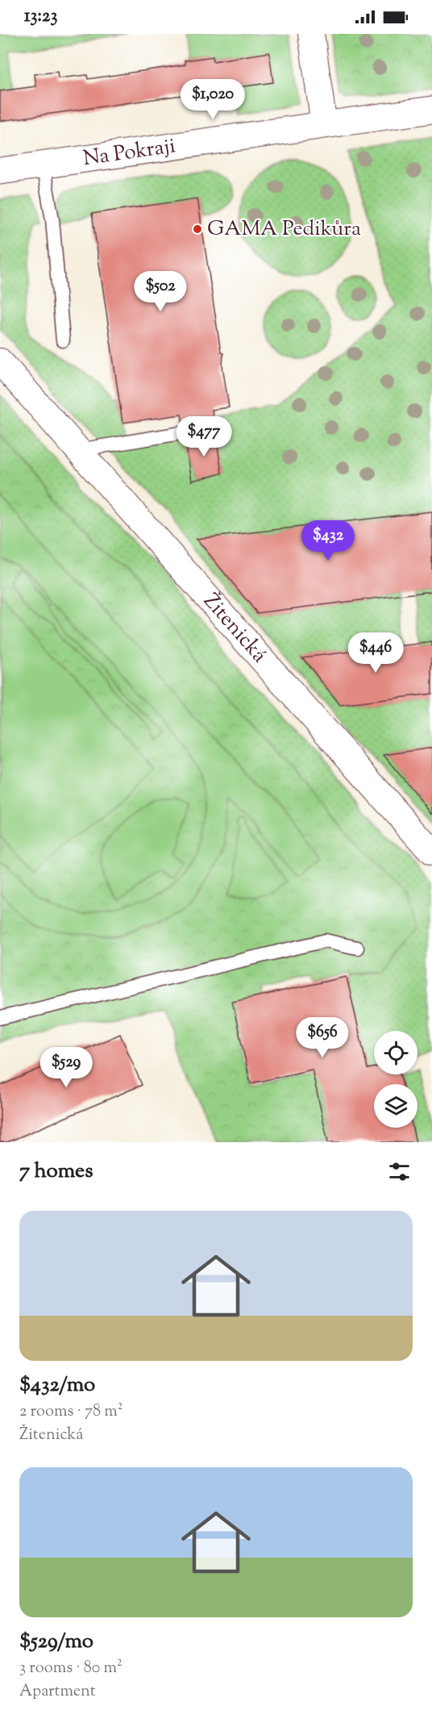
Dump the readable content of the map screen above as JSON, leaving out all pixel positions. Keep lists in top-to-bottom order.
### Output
{
  "streets": {
    "street": ["Na Pokraji", "Žitenická"]
  },
  "places": ["GAMA Pedikůra"],
  "page": {
    "status": "13:23",
    "price": [
      "$1,020",
      "$502",
      "$477",
      "$432",
      "$446",
      "$656",
      "$529"
    ],
    "heading": "7 homes",
    "list": [
      {
        "name": "$432/mo",
        "note": "2 rooms · 78 m² · Žitenická"
      },
      {
        "name": "$529/mo",
        "note": "3 rooms · 80 m² · Apartment"
      }
    ]
  }
}
